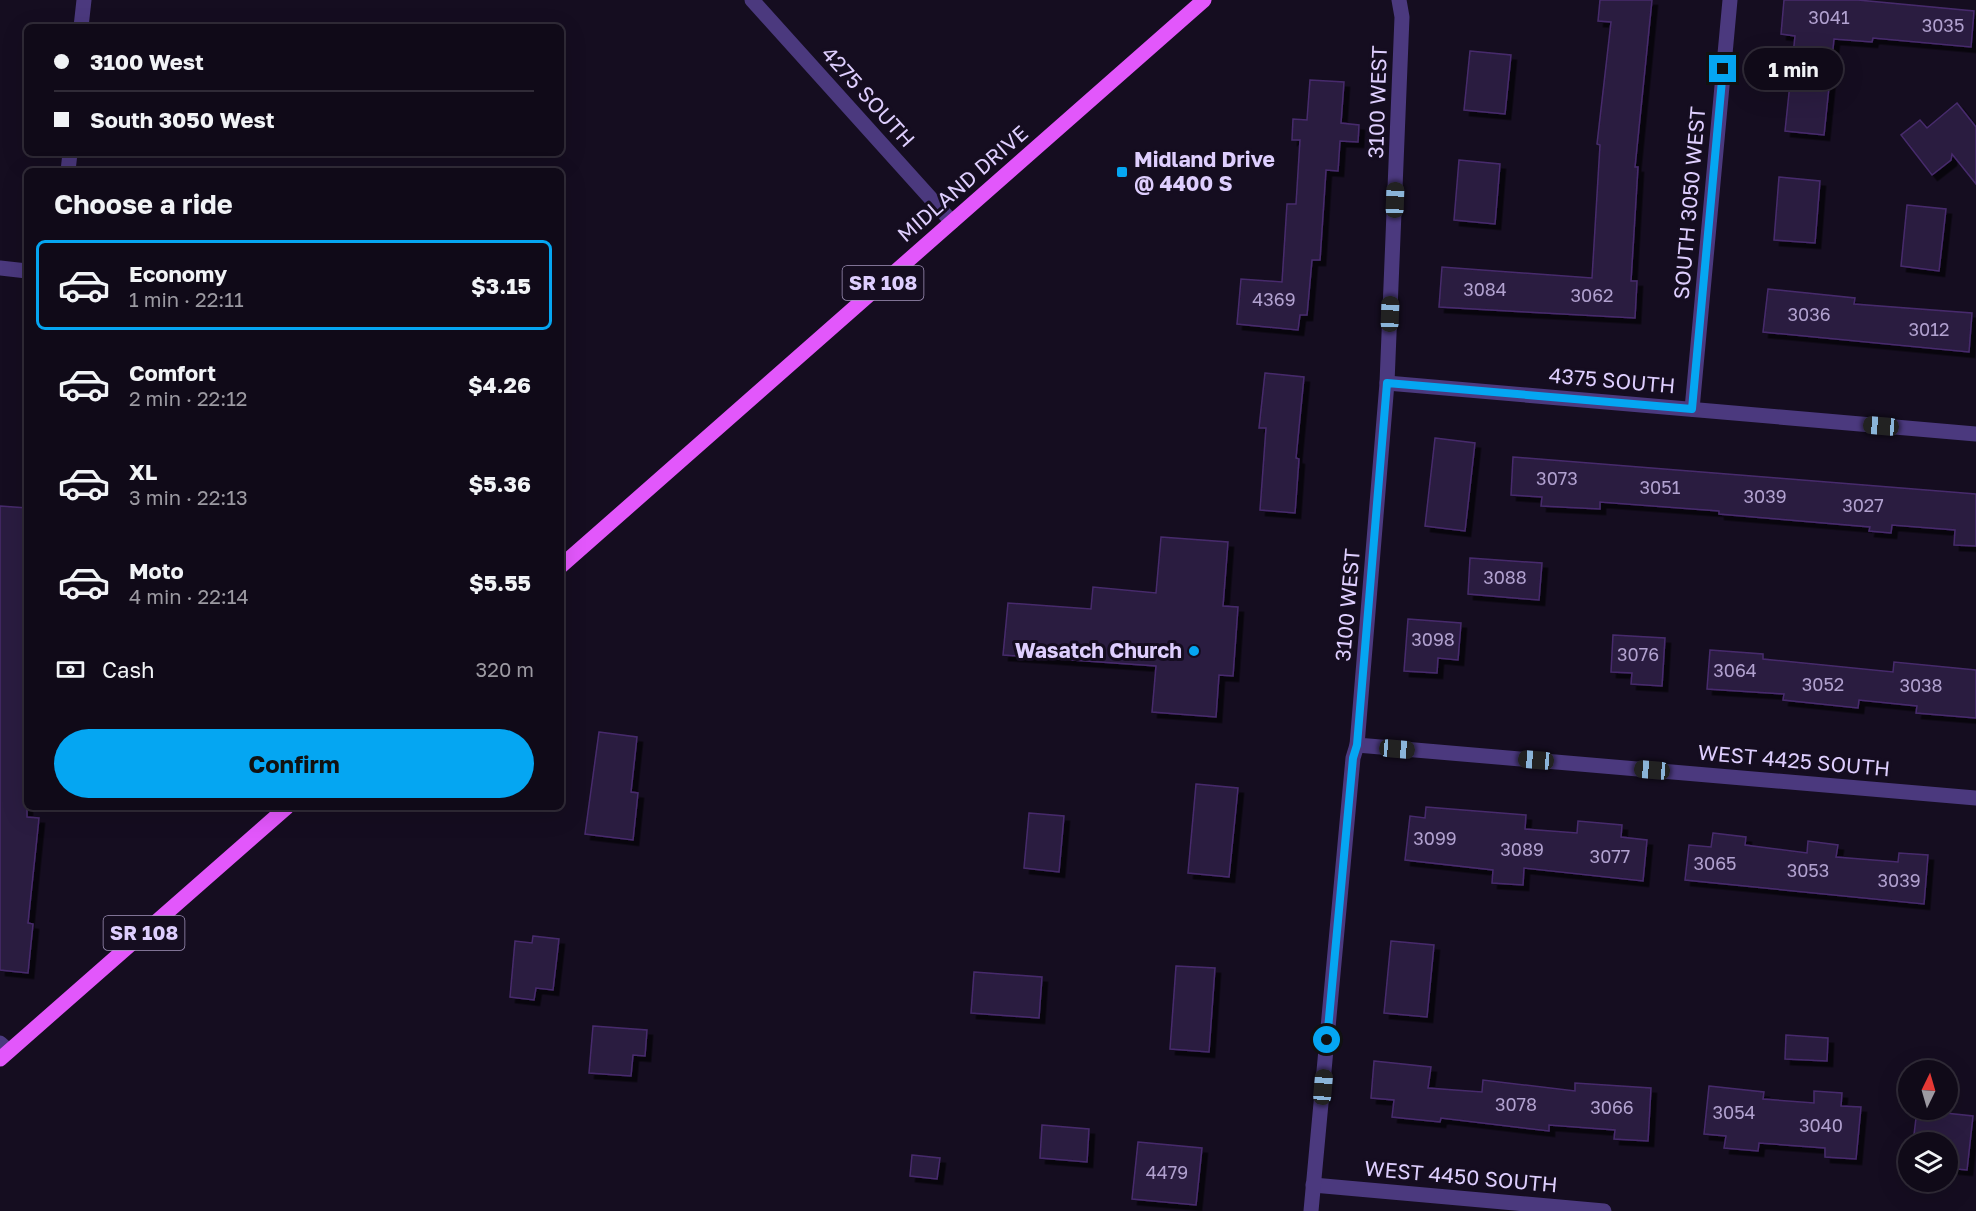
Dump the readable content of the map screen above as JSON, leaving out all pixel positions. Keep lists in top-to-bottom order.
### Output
{
  "streets": {
    "main road": ["MIDLAND DRIVE", "SR 108"],
    "street": [
      "4275 SOUTH",
      "3100 WEST",
      "SOUTH 3050 WEST",
      "4375 SOUTH",
      "WEST 4425 SOUTH",
      "WEST 4450 SOUTH"
    ]
  },
  "crossings": [
    ["4275 SOUTH", "MIDLAND DRIVE"],
    ["3100 WEST", "4375 SOUTH"],
    ["3100 WEST", "WEST 4425 SOUTH"],
    ["3100 WEST", "WEST 4450 SOUTH"],
    ["SOUTH 3050 WEST", "4375 SOUTH"]
  ],
  "places": {
    "transit": ["Midland Drive @ 4400 S"],
    "other": ["Wasatch Church"]
  },
  "house_numbers": [
    "3041",
    "3035",
    "3084",
    "3062",
    "4369",
    "3036",
    "3012",
    "3073",
    "3051",
    "3039",
    "3027",
    "3088",
    "3098",
    "3076",
    "3064",
    "3052",
    "3038",
    "3099",
    "3089",
    "3077",
    "3065",
    "3053",
    "3039",
    "3078",
    "3066",
    "3054",
    "3040",
    "4479"
  ],
  "north": "top",
  "page": {
    "banner": ["3100 West", "South 3050 West"],
    "bubble": "1 min",
    "heading": "Choose a ride",
    "list": [
      {
        "name": "Economy",
        "note": "1 min · 22:11",
        "value": "$3.15"
      },
      {
        "name": "Comfort",
        "note": "2 min · 22:12",
        "value": "$4.26"
      },
      {
        "name": "XL",
        "note": "3 min · 22:13",
        "value": "$5.36"
      },
      {
        "name": "Moto",
        "note": "4 min · 22:14",
        "value": "$5.55"
      }
    ],
    "pay": ["Cash", "320 m"],
    "buttons": "Confirm"
  }
}
